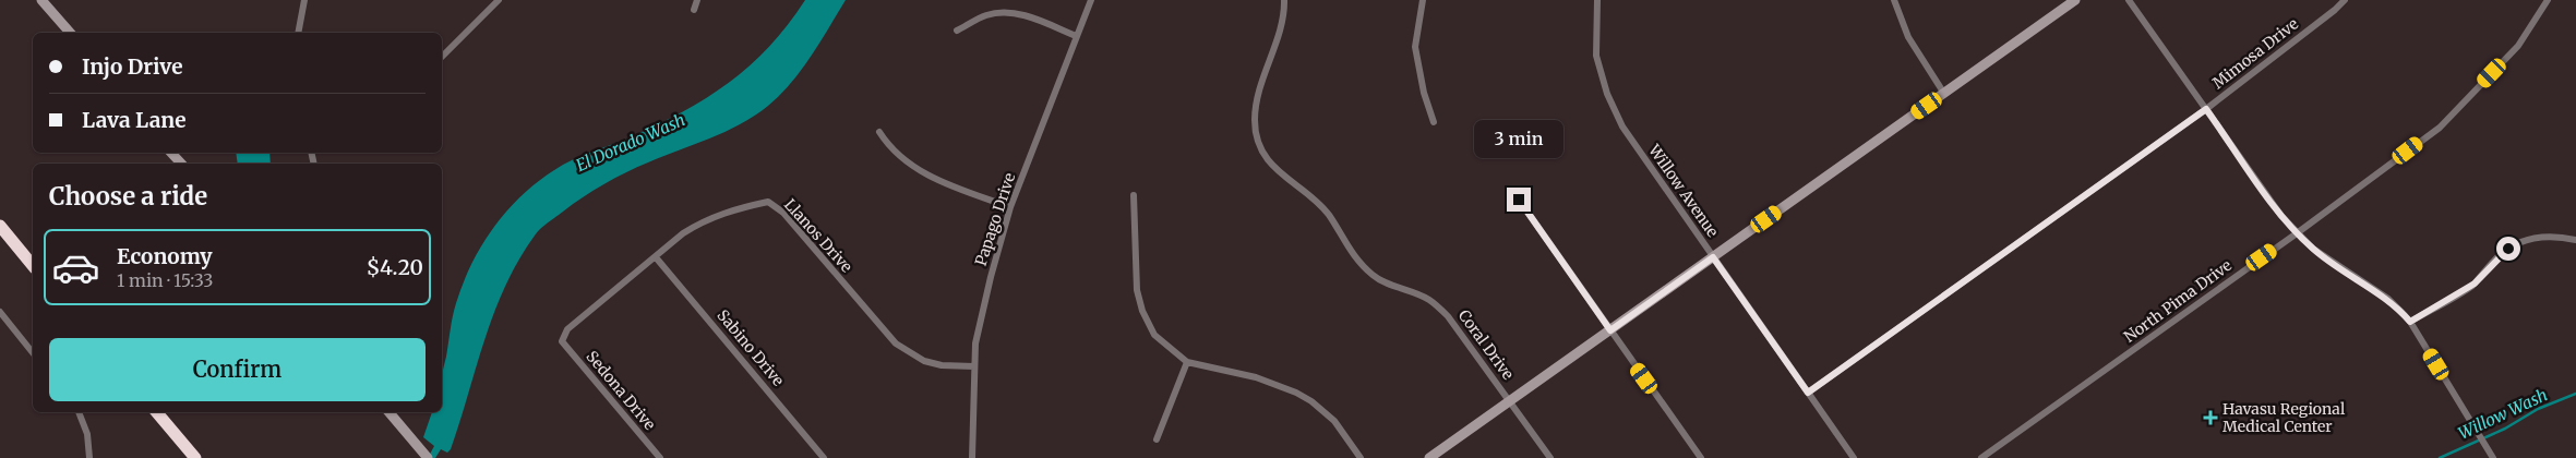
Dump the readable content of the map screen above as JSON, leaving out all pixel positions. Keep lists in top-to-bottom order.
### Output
{
  "streets": {
    "street": [
      "Mimosa Drive",
      "Willow Avenue",
      "Papago Drive",
      "Llanos Drive",
      "North Pima Drive",
      "Coral Drive",
      "Sabino Drive",
      "Sedona Drive"
    ]
  },
  "crossings": [
    ["Mimosa Drive", "Willow Avenue"],
    ["Papago Drive", "Llanos Drive"],
    ["Llanos Drive", "Sabino Drive"],
    ["Llanos Drive", "Sedona Drive"]
  ],
  "water": ["El Dorado Wash", "Willow Wash"],
  "places": {
    "health": ["Havasu Regional Medical Center"]
  },
  "page": {
    "banner": ["Injo Drive", "Lava Lane"],
    "bubble": "3 min",
    "heading": "Choose a ride",
    "list": [
      {
        "name": "Economy",
        "note": "1 min · 15:33",
        "value": "$4.20"
      }
    ],
    "buttons": "Confirm"
  }
}
